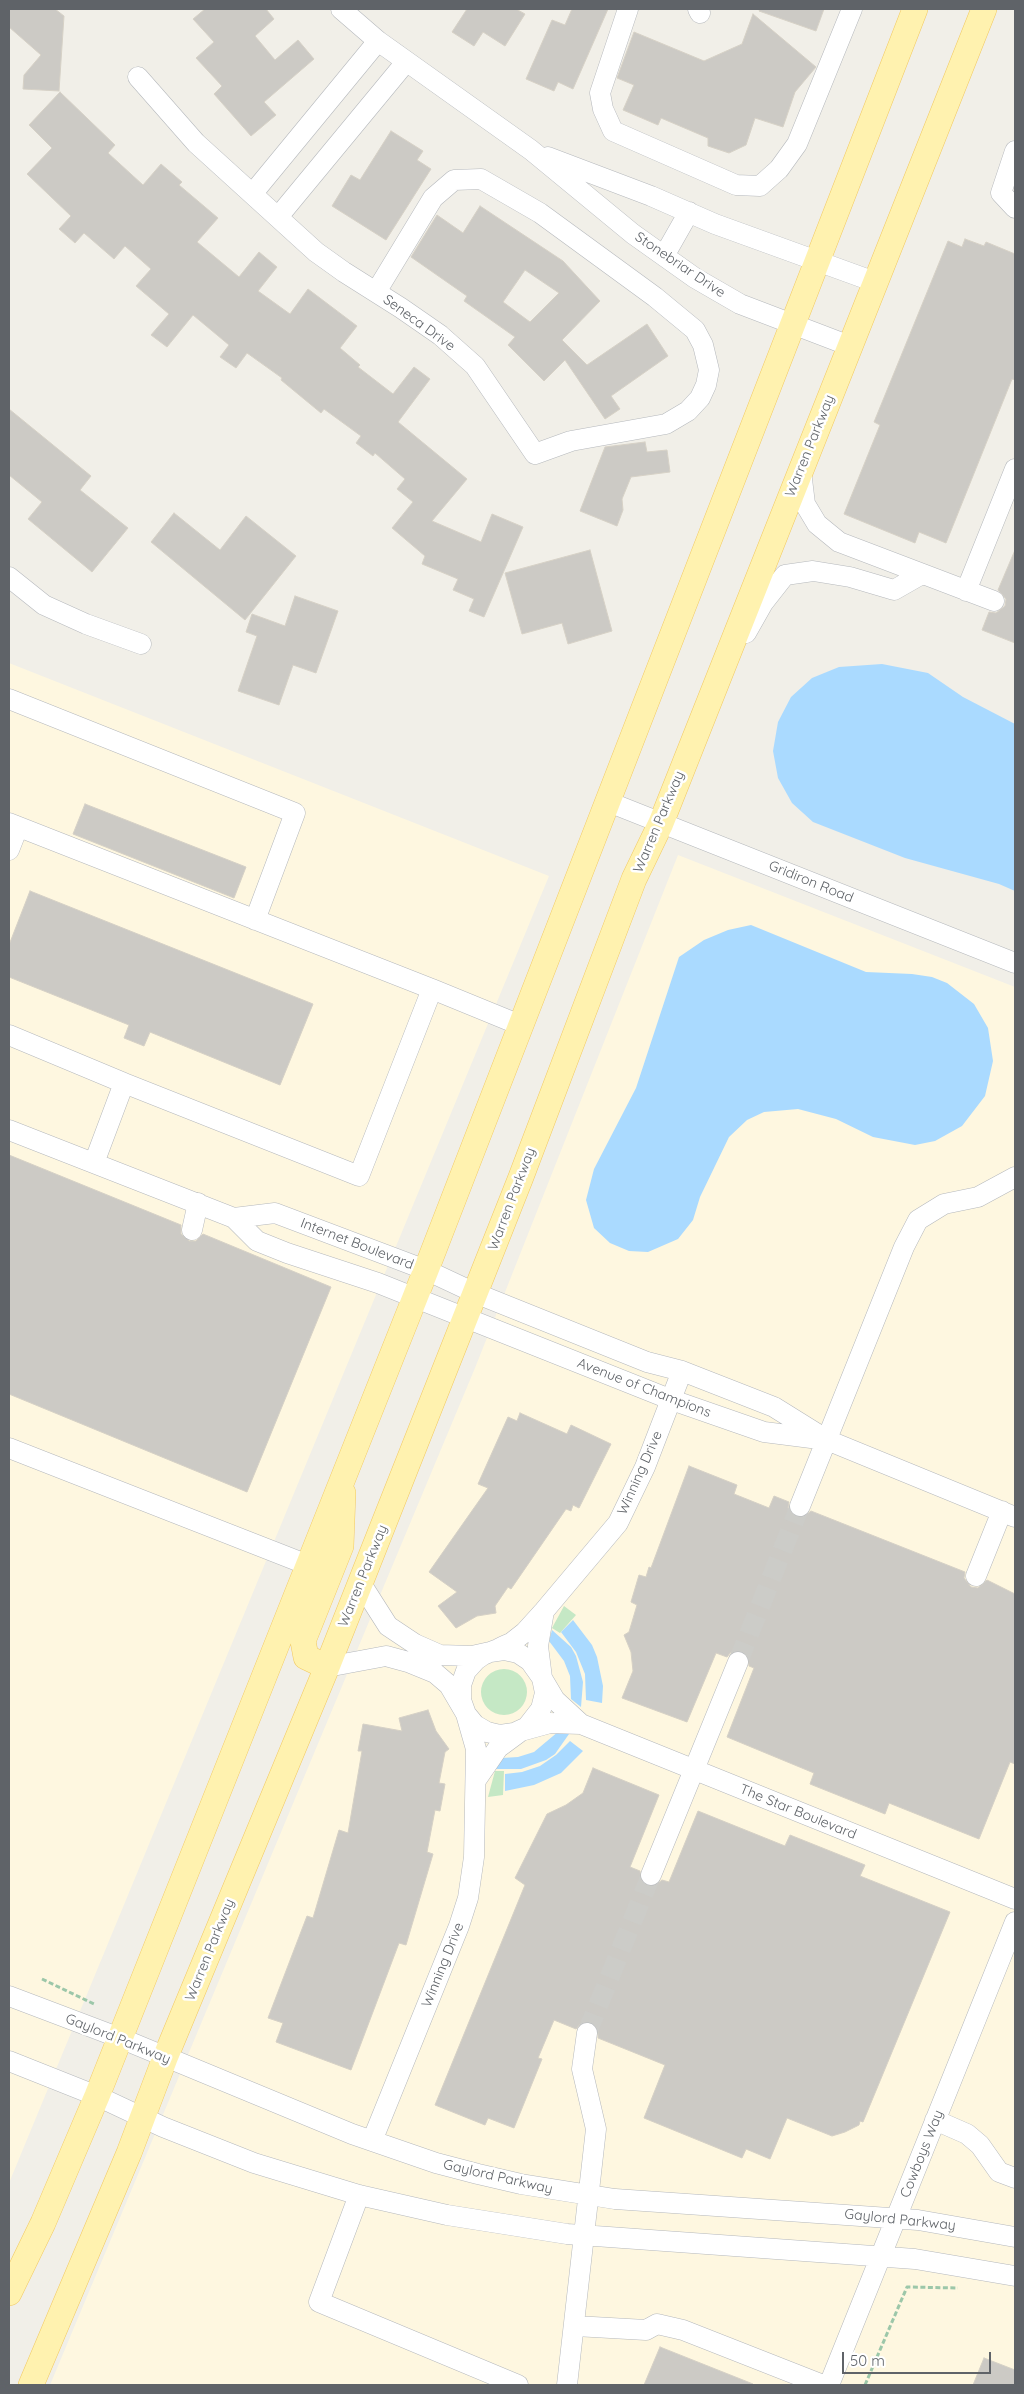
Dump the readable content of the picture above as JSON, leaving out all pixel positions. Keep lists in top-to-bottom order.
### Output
{
  "streets": {
    "main road": ["Warren Parkway"],
    "street": [
      "Stonebriar Drive",
      "Seneca Drive",
      "Gridiron Road",
      "Internet Boulevard",
      "Avenue of Champions",
      "Winning Drive",
      "The Star Boulevard",
      "Gaylord Parkway",
      "Cowboys Way"
    ]
  },
  "crossings": [
    ["Stonebriar Drive", "Warren Parkway"],
    ["Warren Parkway", "Gridiron Road"],
    ["Warren Parkway", "Internet Boulevard"],
    ["Warren Parkway", "Avenue of Champions"],
    ["Warren Parkway", "Gaylord Parkway"],
    ["Internet Boulevard", "Avenue of Champions"],
    ["Avenue of Champions", "Winning Drive"],
    ["Winning Drive", "The Star Boulevard"],
    ["Winning Drive", "Gaylord Parkway"],
    ["Gaylord Parkway", "Cowboys Way"]
  ],
  "scale_bar": "50 m"
}
